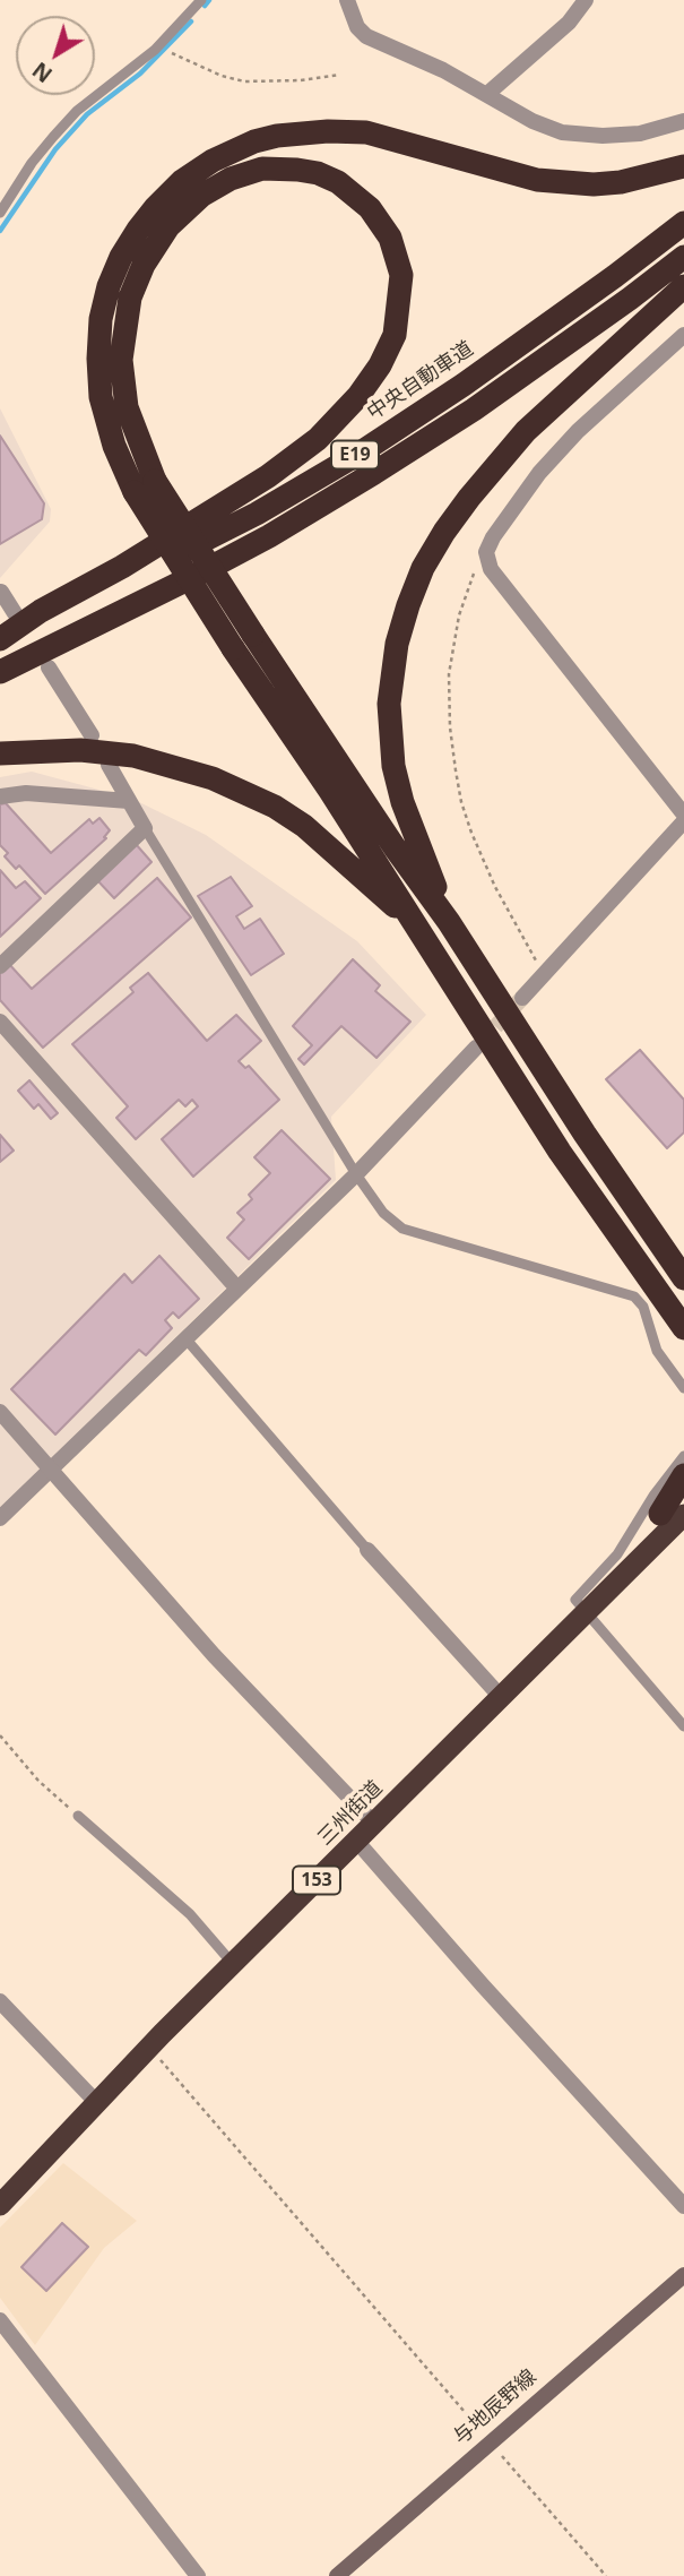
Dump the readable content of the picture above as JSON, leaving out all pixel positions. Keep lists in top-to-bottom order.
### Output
{
  "streets": {
    "highway": [
      "中央自動車道",
      "E19",
      "三州街道",
      "153"
    ],
    "main road": ["与地辰野線"]
  },
  "north": "bottom left"
}
